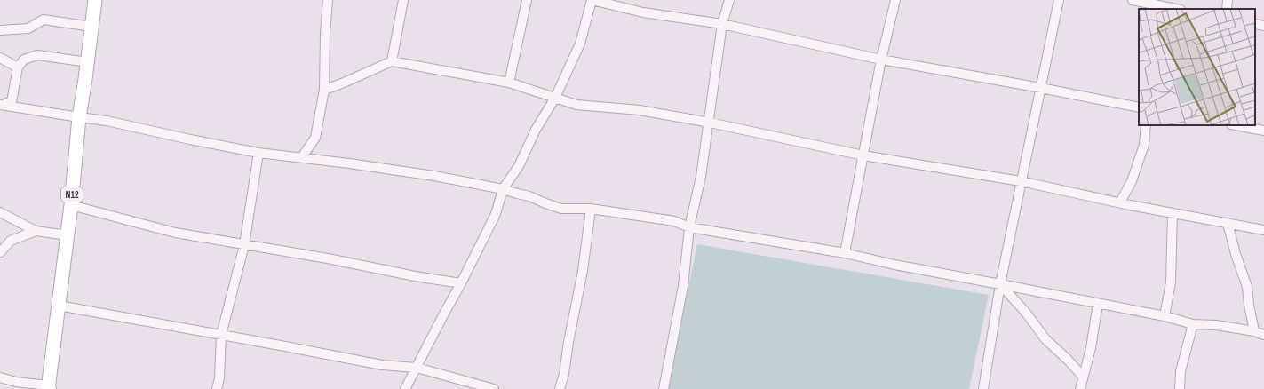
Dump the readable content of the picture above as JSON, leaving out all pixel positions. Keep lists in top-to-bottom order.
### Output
{
  "streets": {
    "main road": ["N12"]
  }
}
